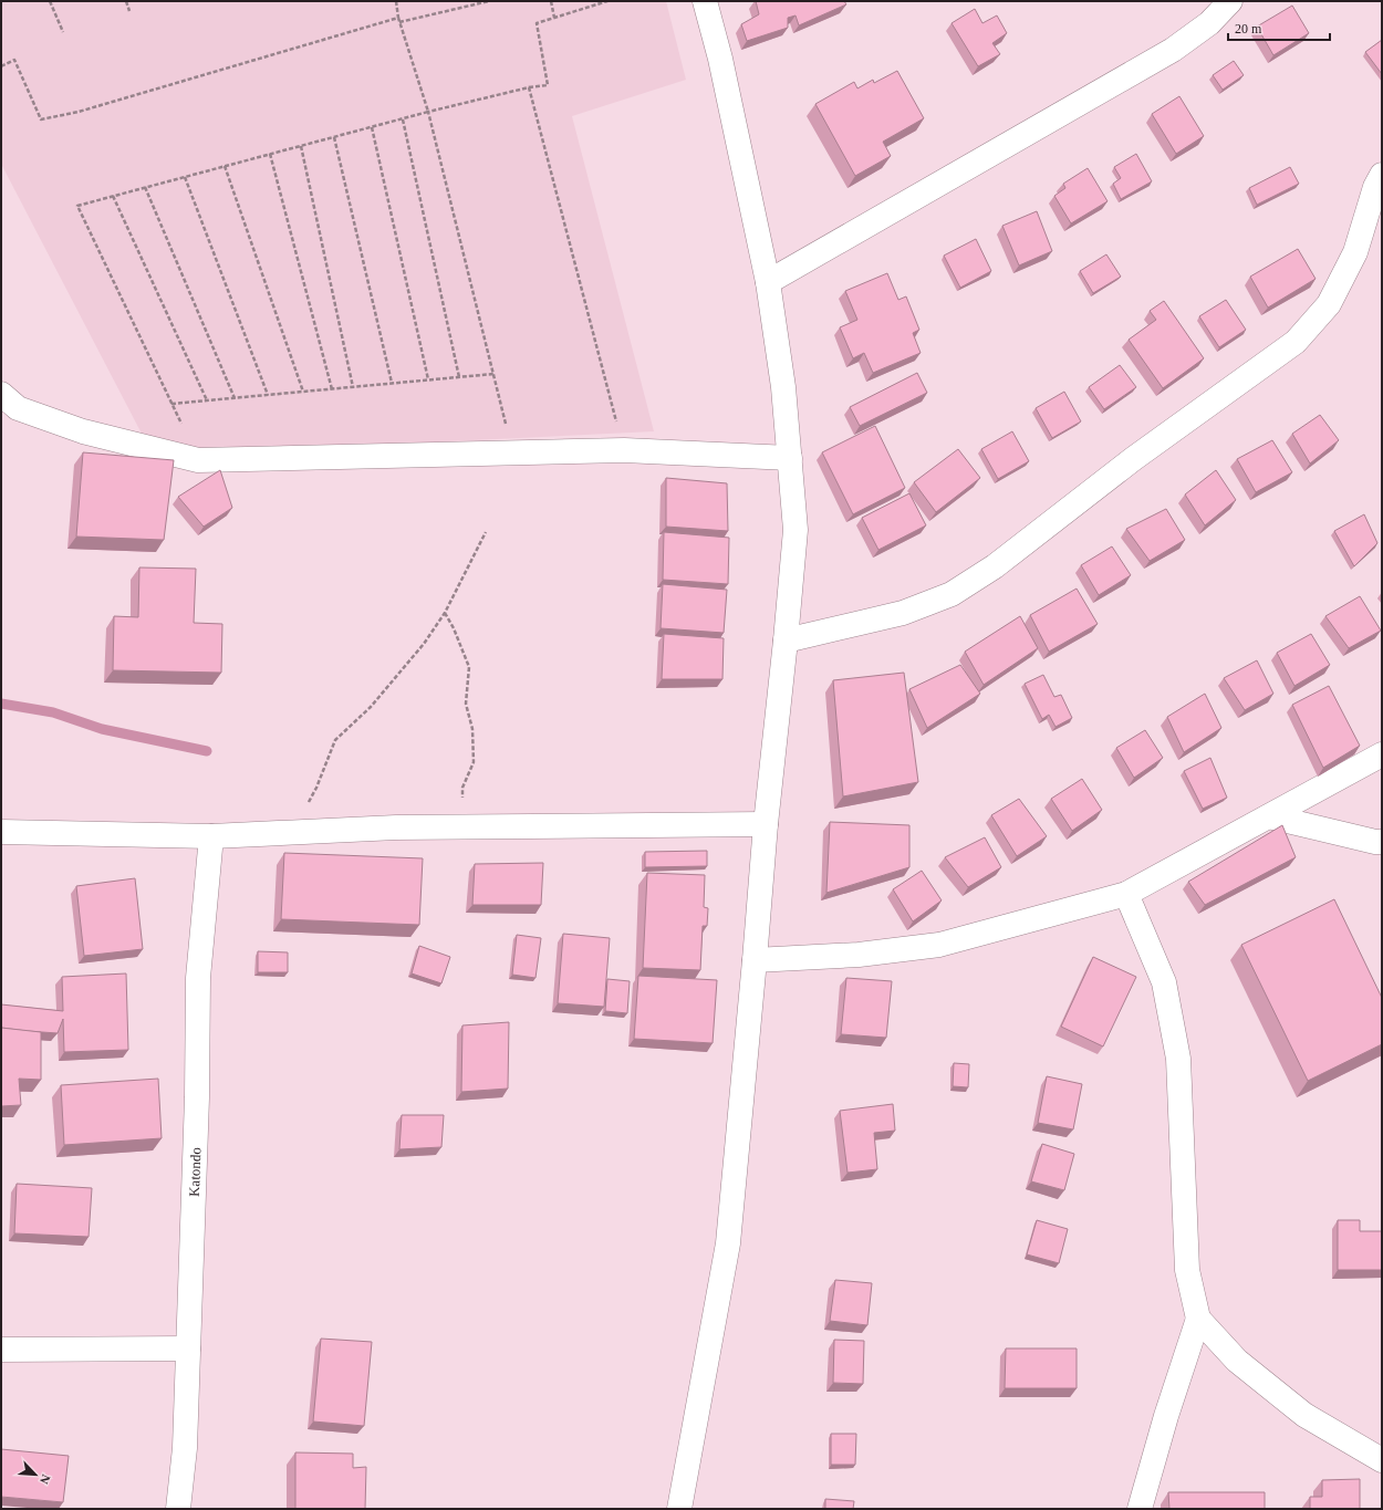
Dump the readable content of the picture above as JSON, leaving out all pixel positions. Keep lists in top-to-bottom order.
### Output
{
  "streets": {
    "street": ["Katondo"]
  },
  "scale_bar": "20 m",
  "north": "bottom right"
}
